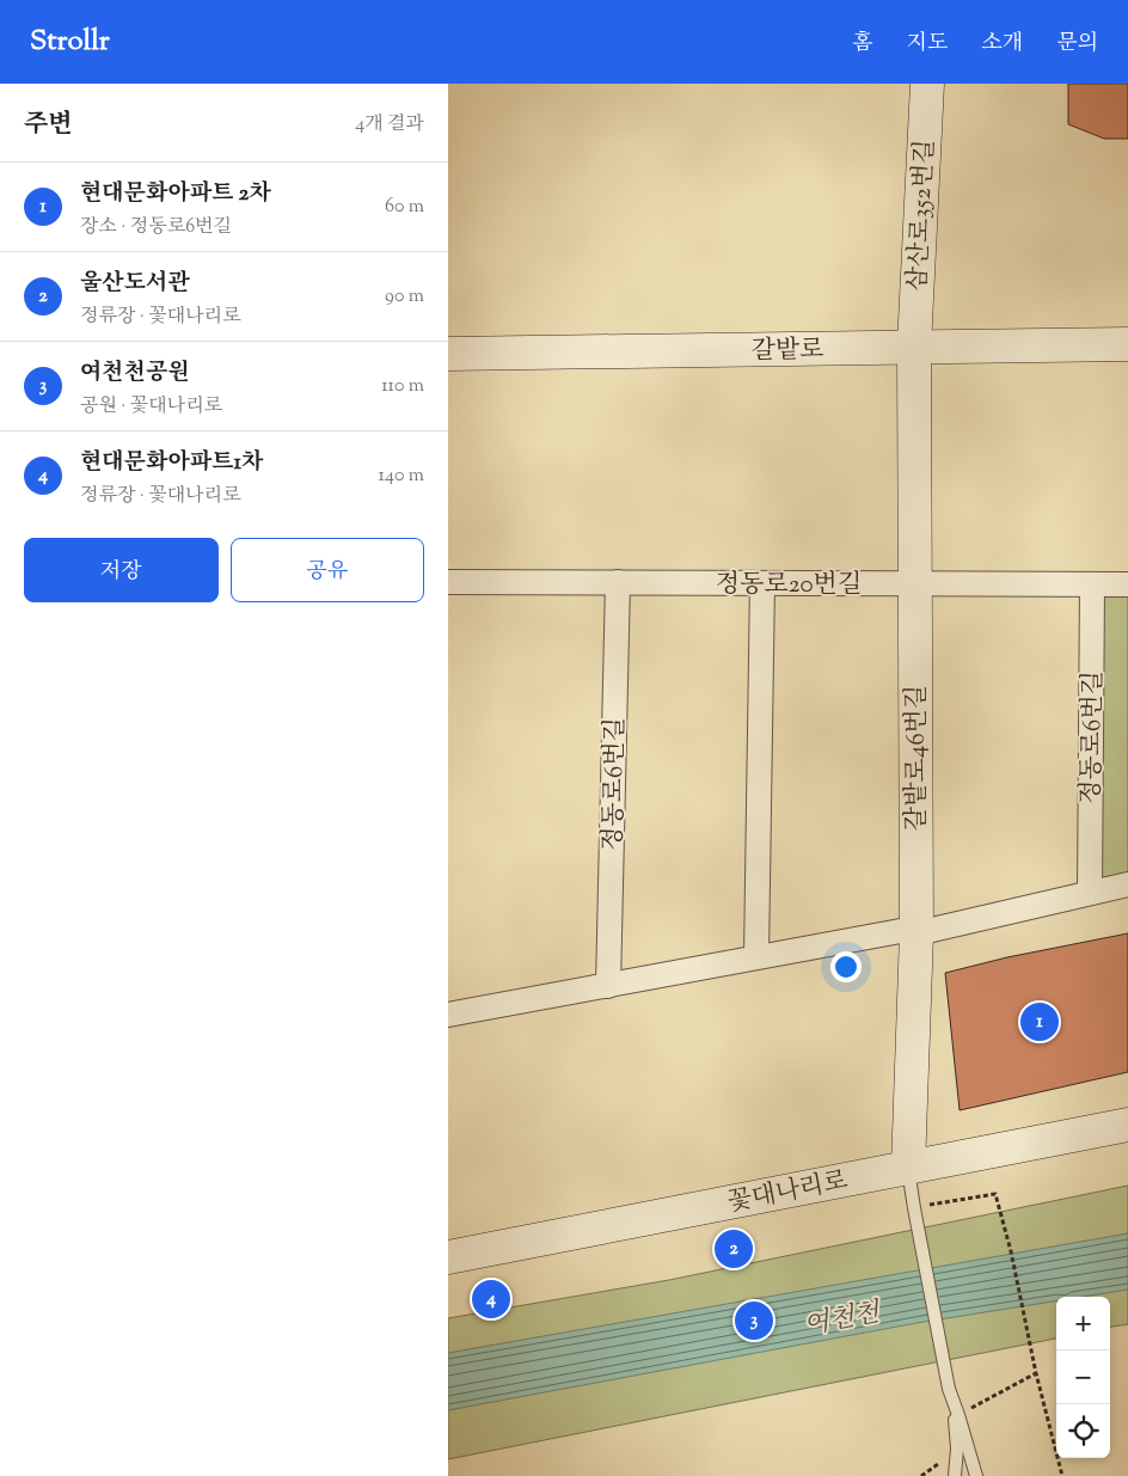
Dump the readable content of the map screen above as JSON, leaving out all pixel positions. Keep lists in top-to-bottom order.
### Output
{
  "streets": {
    "street": [
      "삼산로352번길",
      "갈밭로",
      "정동로20번길",
      "정동로6번길",
      "갈밭로46번길",
      "꽃대나리로"
    ]
  },
  "crossings": [
    ["삼산로352번길", "갈밭로"],
    ["삼산로352번길", "갈밭로46번길"],
    ["갈밭로", "갈밭로46번길"],
    ["정동로20번길", "정동로6번길"],
    ["정동로20번길", "갈밭로46번길"],
    ["갈밭로46번길", "꽃대나리로"]
  ],
  "water": ["여천천"],
  "page": {
    "header": "Strollr",
    "nav": [
      "홈",
      "지도",
      "소개",
      "문의"
    ],
    "heading": ["주변", "4개 결과"],
    "list": [
      {
        "mark": "1",
        "name": "현대문화아파트 2차",
        "note": "장소 · 정동로6번길",
        "value": "60 m"
      },
      {
        "mark": "2",
        "name": "울산도서관",
        "note": "정류장 · 꽃대나리로",
        "value": "90 m"
      },
      {
        "mark": "3",
        "name": "여천천공원",
        "note": "공원 · 꽃대나리로",
        "value": "110 m"
      },
      {
        "mark": "4",
        "name": "현대문화아파트1차",
        "note": "정류장 · 꽃대나리로",
        "value": "140 m"
      }
    ],
    "buttons": ["저장", "공유"],
    "pins": [
      "1",
      "2",
      "4",
      "3"
    ],
    "map_buttons": ["+", "−"]
  }
}
